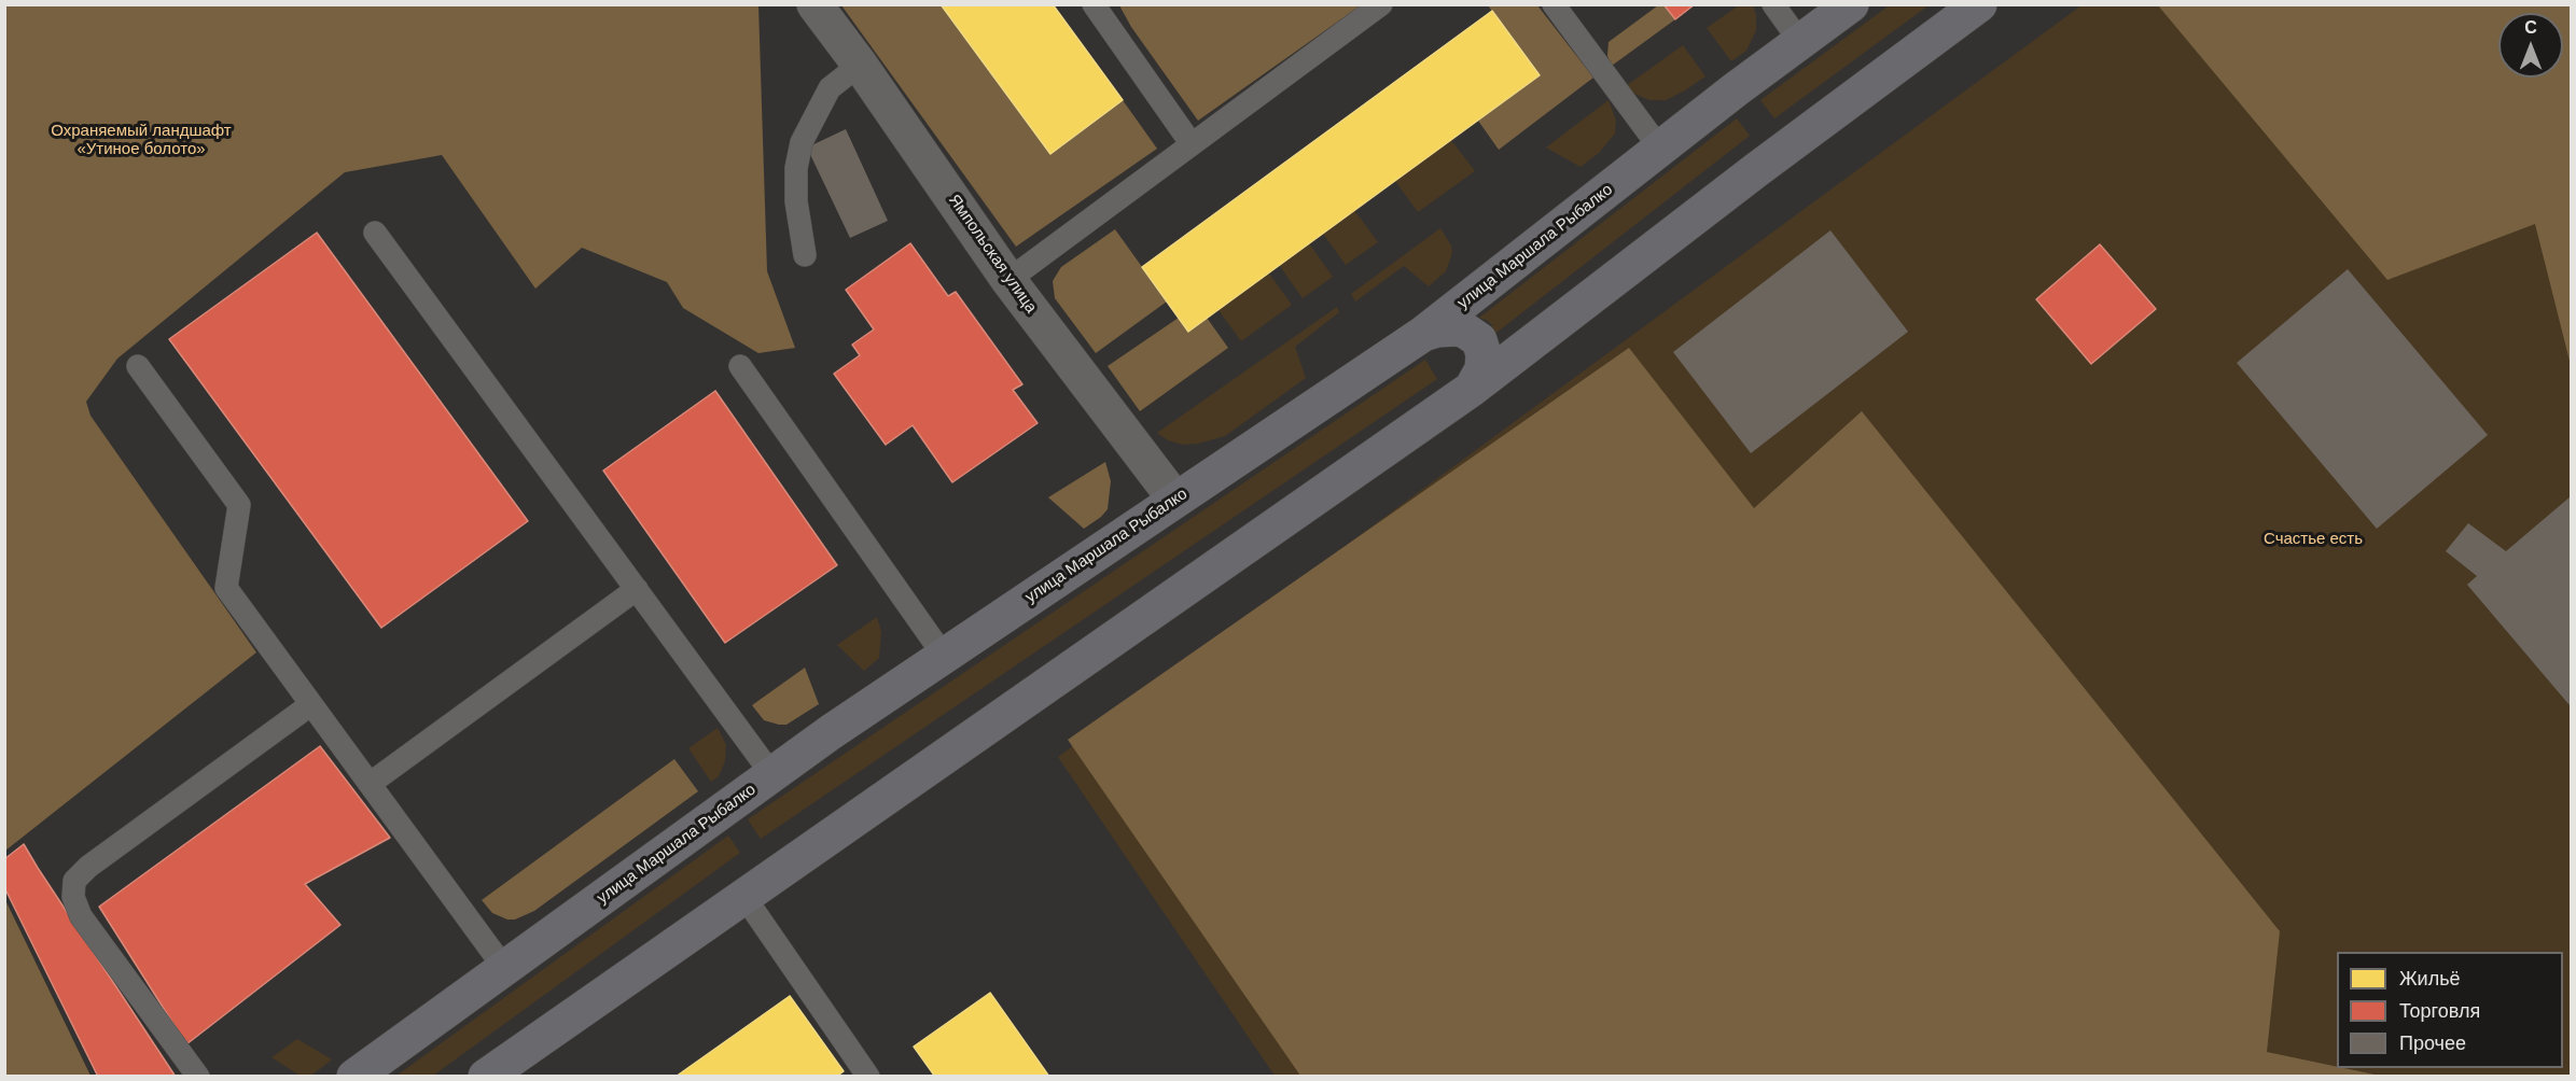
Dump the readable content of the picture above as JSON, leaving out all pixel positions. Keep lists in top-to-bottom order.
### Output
{
  "streets": {
    "main road": ["улица Маршала Рыбалко"],
    "street": ["Ямпольская улица"]
  },
  "crossings": [
    ["улица Маршала Рыбалко", "Ямпольская улица"]
  ],
  "parks": ["Охраняемый ландшафт «Утиное болото»", "Счастье есть"],
  "legend": ["Жильё", "Торговля", "Прочее"],
  "north": "top"
}
